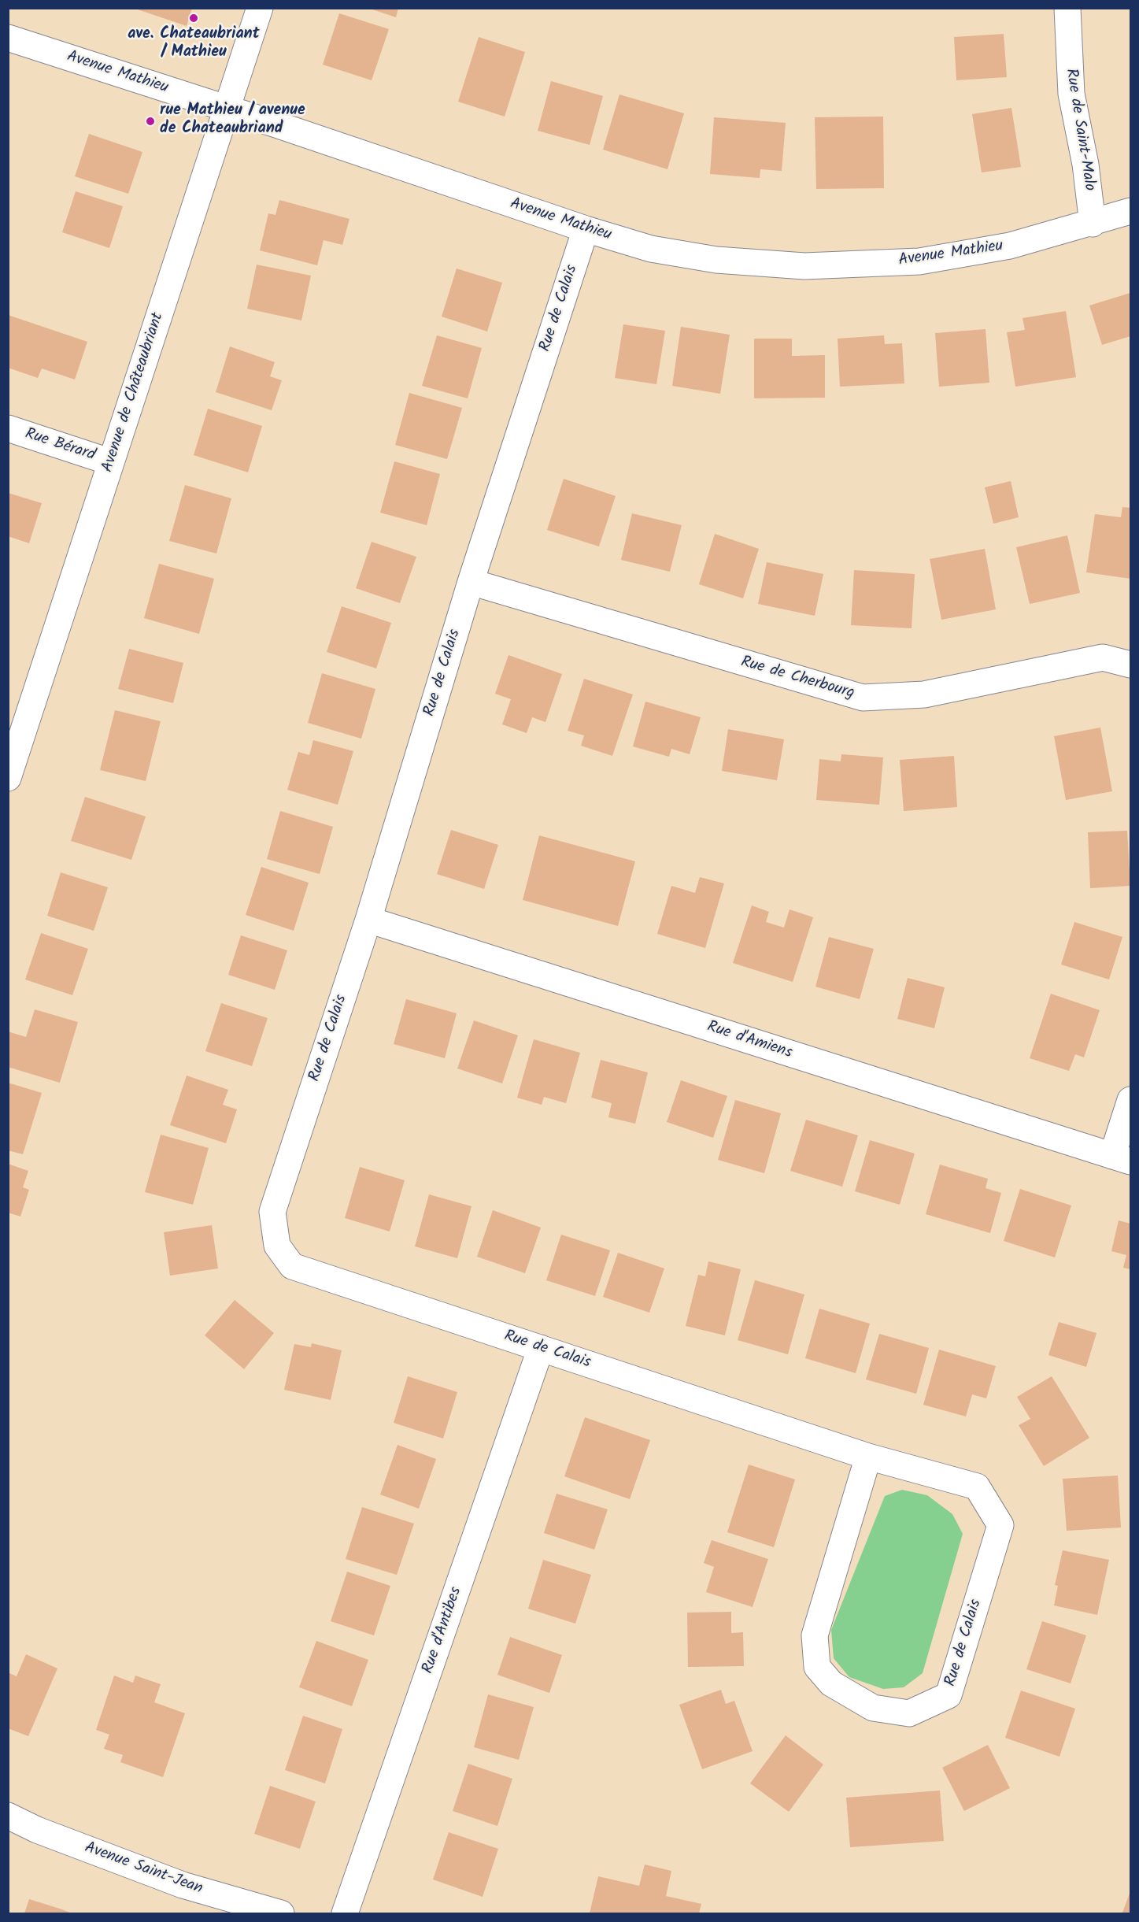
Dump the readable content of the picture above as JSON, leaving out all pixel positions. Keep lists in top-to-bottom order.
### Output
{
  "streets": {
    "street": [
      "Avenue Mathieu",
      "Rue de Saint-Malo",
      "Rue de Calais",
      "Avenue de Châteaubriant",
      "Rue Bérard",
      "Rue de Cherbourg",
      "Rue d'Amiens",
      "Rue d'Antibes",
      "Avenue Saint-Jean"
    ]
  },
  "crossings": [
    ["Avenue Mathieu", "Rue de Saint-Malo"],
    ["Avenue Mathieu", "Rue de Calais"],
    ["Avenue Mathieu", "Avenue de Châteaubriant"],
    ["Rue de Calais", "Rue de Cherbourg"],
    ["Rue de Calais", "Rue d'Amiens"],
    ["Rue de Calais", "Rue d'Antibes"],
    ["Avenue de Châteaubriant", "Rue Bérard"]
  ],
  "places": ["ave. Chateaubriant / Mathieu", "rue Mathieu / avenue de Chateaubriand"]
}
